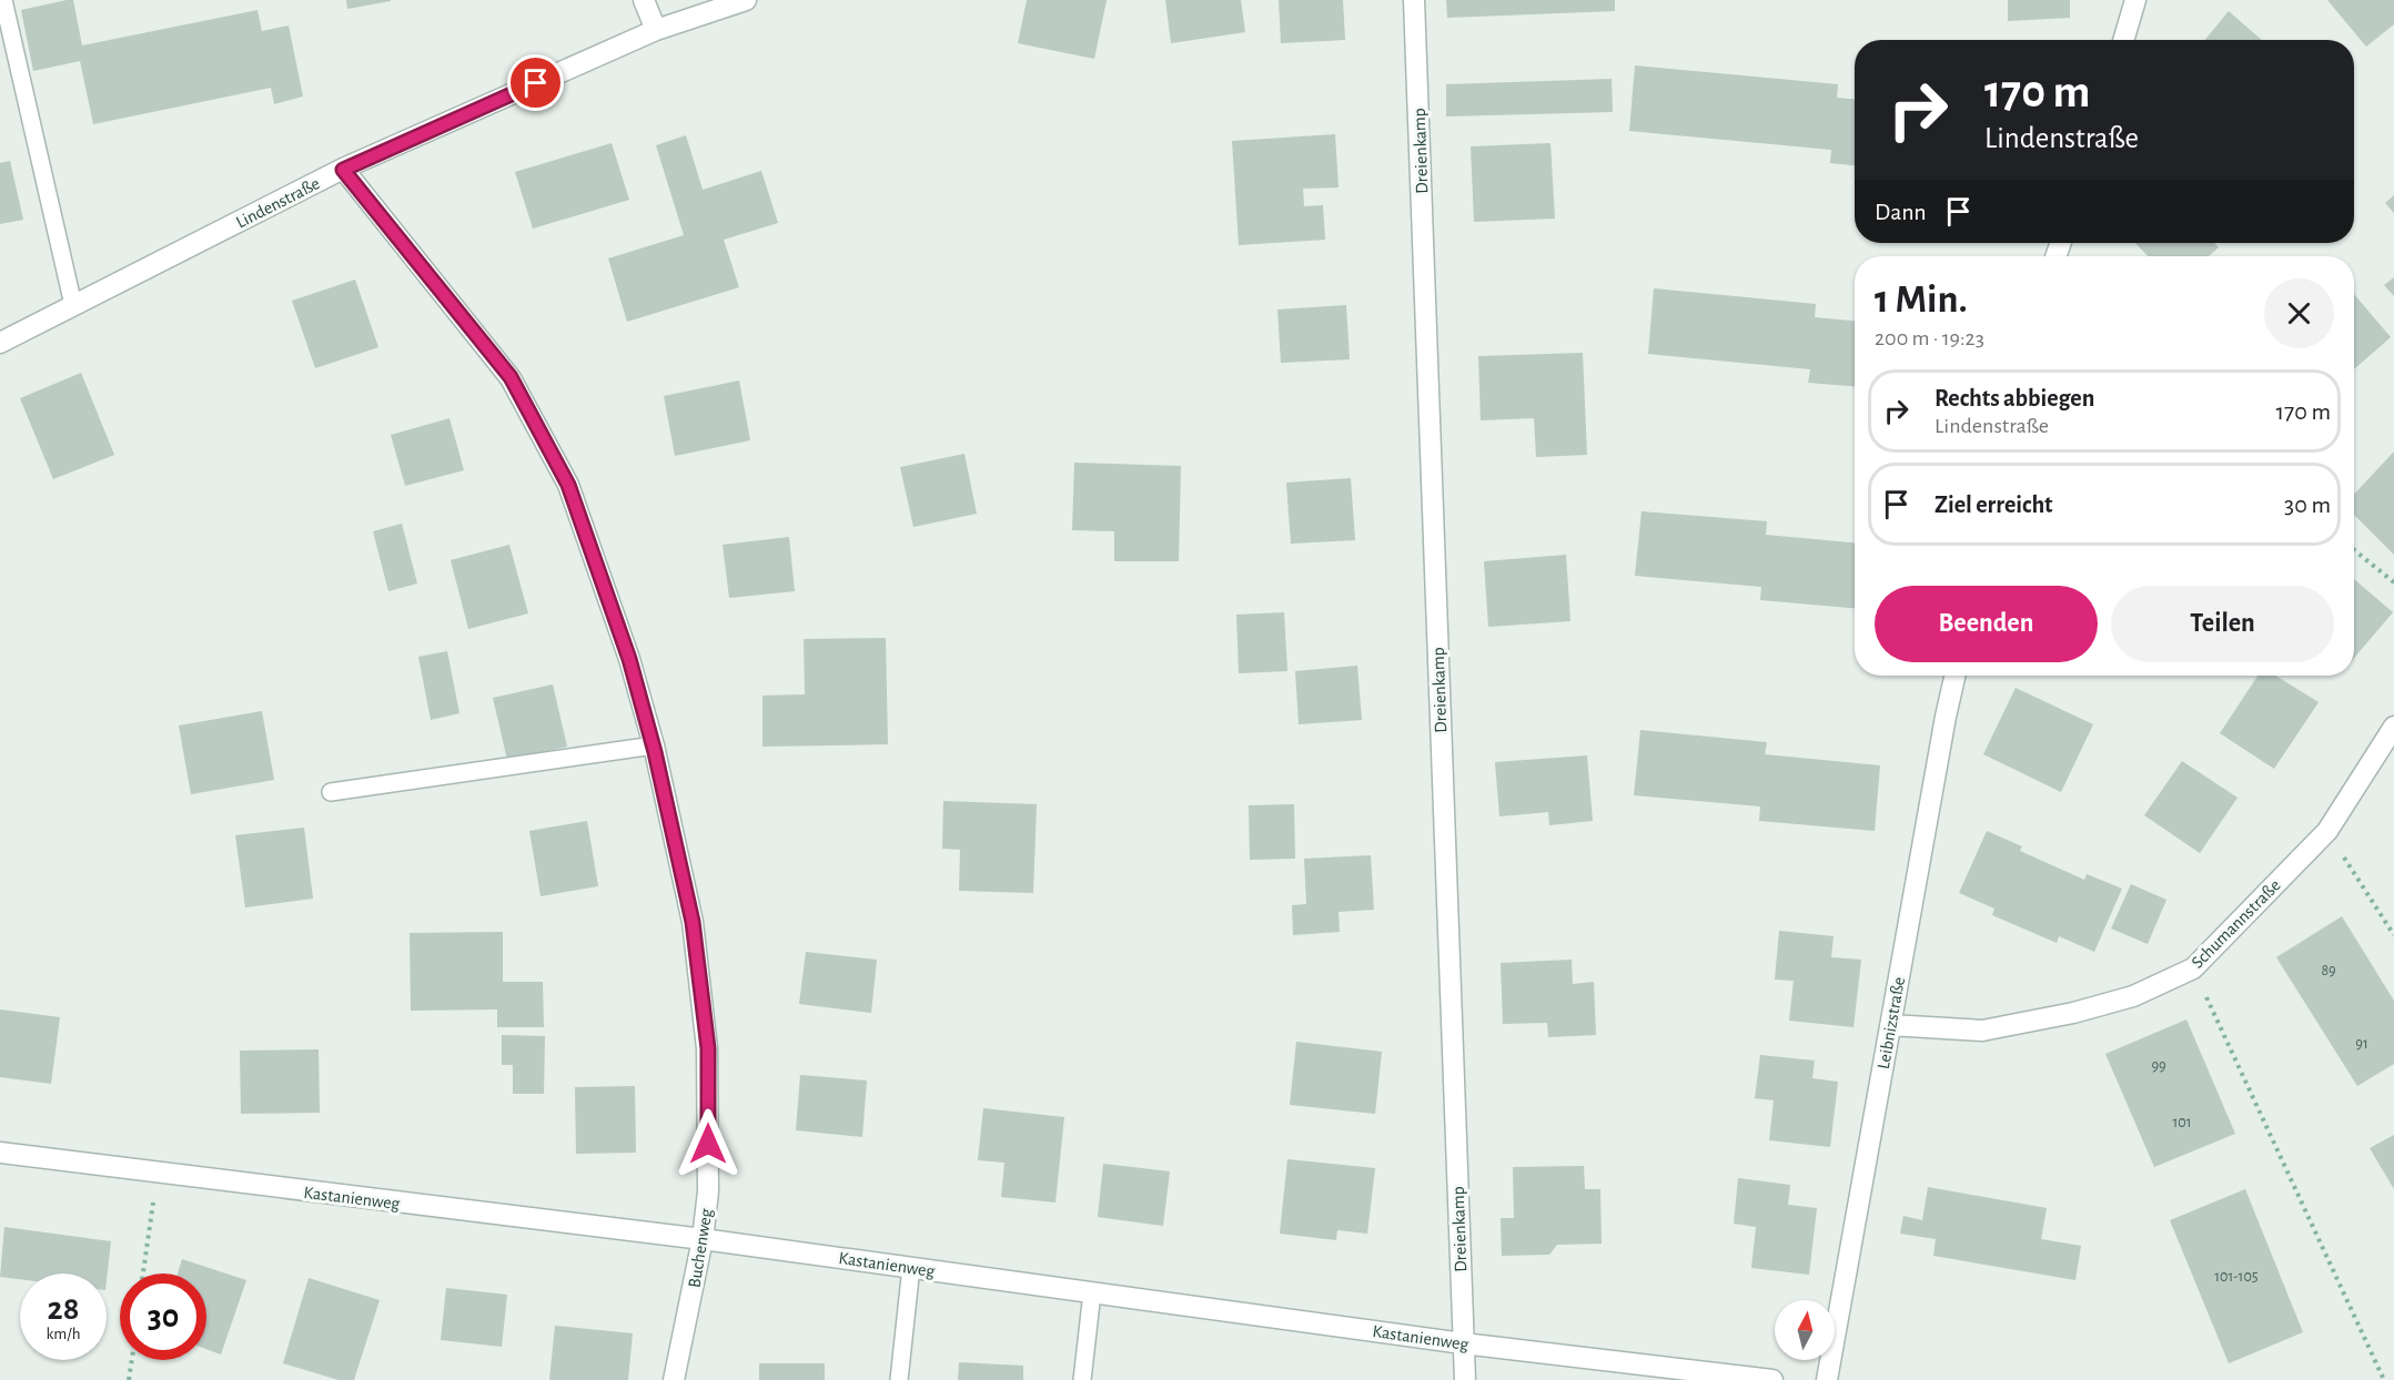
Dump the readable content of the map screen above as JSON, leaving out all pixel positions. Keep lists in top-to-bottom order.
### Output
{
  "streets": {
    "street": [
      "Dreienkamp",
      "Lindenstraße",
      "Schumannstraße",
      "Leibnizstraße",
      "Kastanienweg",
      "Buchenweg"
    ]
  },
  "crossings": [
    ["Dreienkamp", "Kastanienweg"],
    ["Lindenstraße", "Buchenweg"],
    ["Schumannstraße", "Leibnizstraße"],
    ["Kastanienweg", "Buchenweg"]
  ],
  "house_numbers": [
    "89",
    "91",
    "99",
    "101",
    "101-105"
  ],
  "north": "top",
  "page": {
    "turn": ["170 m", "Lindenstraße"],
    "then": "Dann",
    "heading": ["1 Min.", "200 m · 19:23"],
    "list": [
      {
        "name": "Rechts abbiegen",
        "note": "Lindenstraße",
        "value": "170 m"
      },
      {
        "name": "Ziel erreicht",
        "value": "30 m"
      }
    ],
    "buttons": ["Beenden", "Teilen"],
    "speed": "28 km/h",
    "limit": "30"
  }
}
